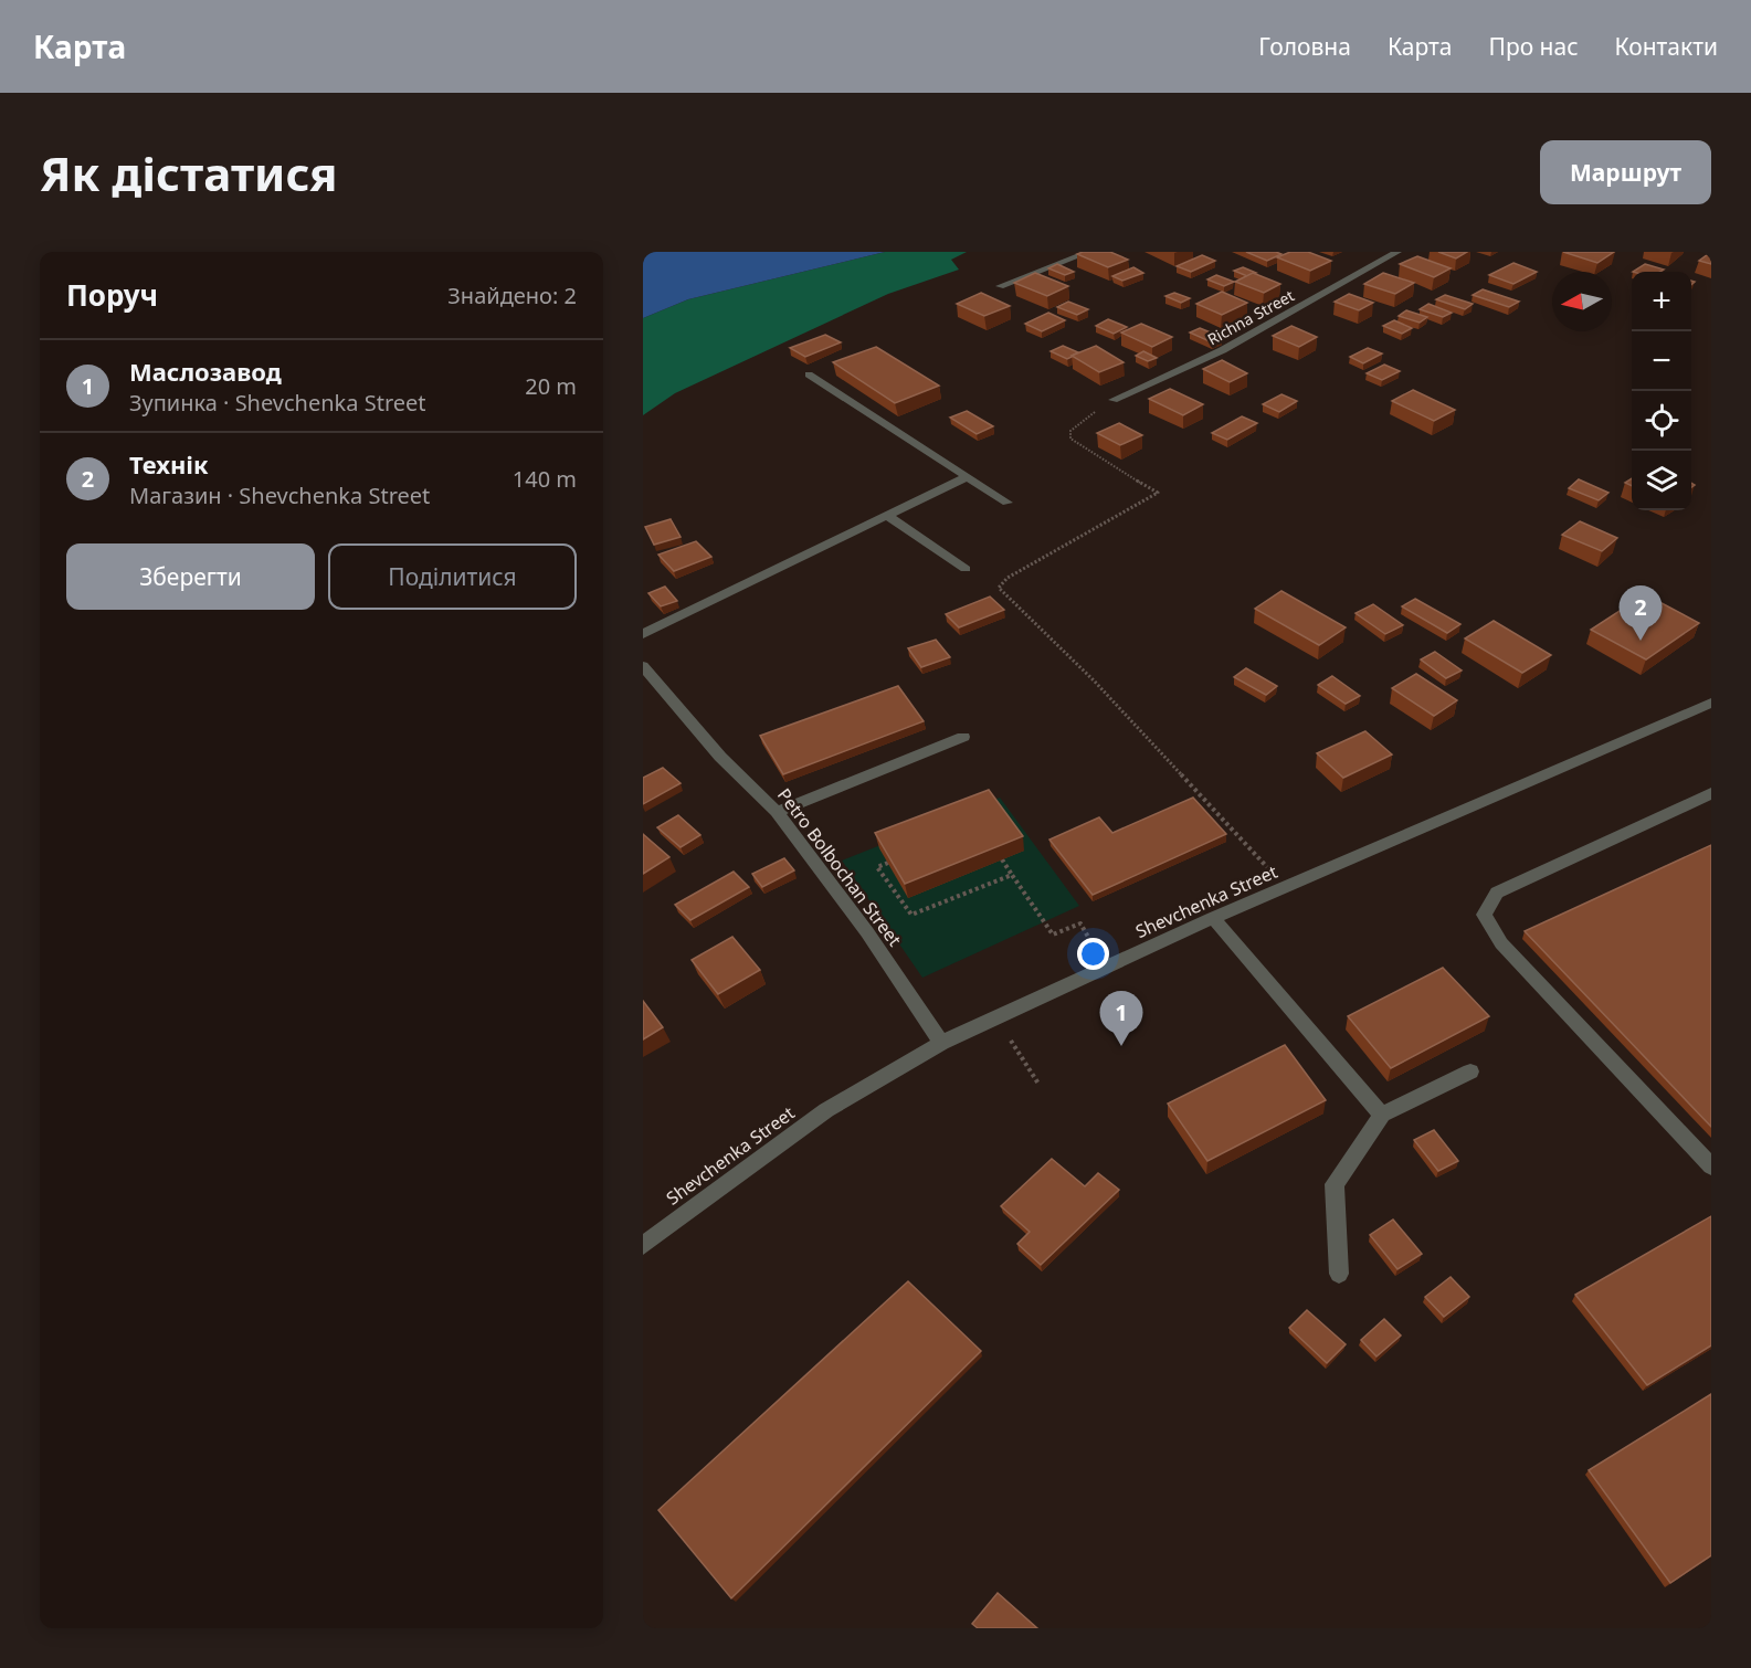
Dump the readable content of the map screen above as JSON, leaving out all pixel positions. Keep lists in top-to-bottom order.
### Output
{
  "streets": {
    "street": ["Richna Street", "Petro Bolbochan Street", "Shevchenka Street"]
  },
  "crossings": [
    ["Petro Bolbochan Street", "Shevchenka Street"]
  ],
  "north": "left",
  "page": {
    "header": "Карта",
    "nav": [
      "Головна",
      "Карта",
      "Про нас",
      "Контакти"
    ],
    "buttons": [
      "Маршрут",
      ["Зберегти", "Поділитися"]
    ],
    "title": "Як дістатися",
    "heading": ["Поруч", "Знайдено: 2"],
    "map_buttons": ["+", "−"],
    "list": [
      {
        "mark": "1",
        "name": "Маслозавод",
        "note": "Зупинка · Shevchenka Street",
        "value": "20 m"
      },
      {
        "mark": "2",
        "name": "Технік",
        "note": "Магазин · Shevchenka Street",
        "value": "140 m"
      }
    ],
    "pins": ["2", "1"]
  }
}
